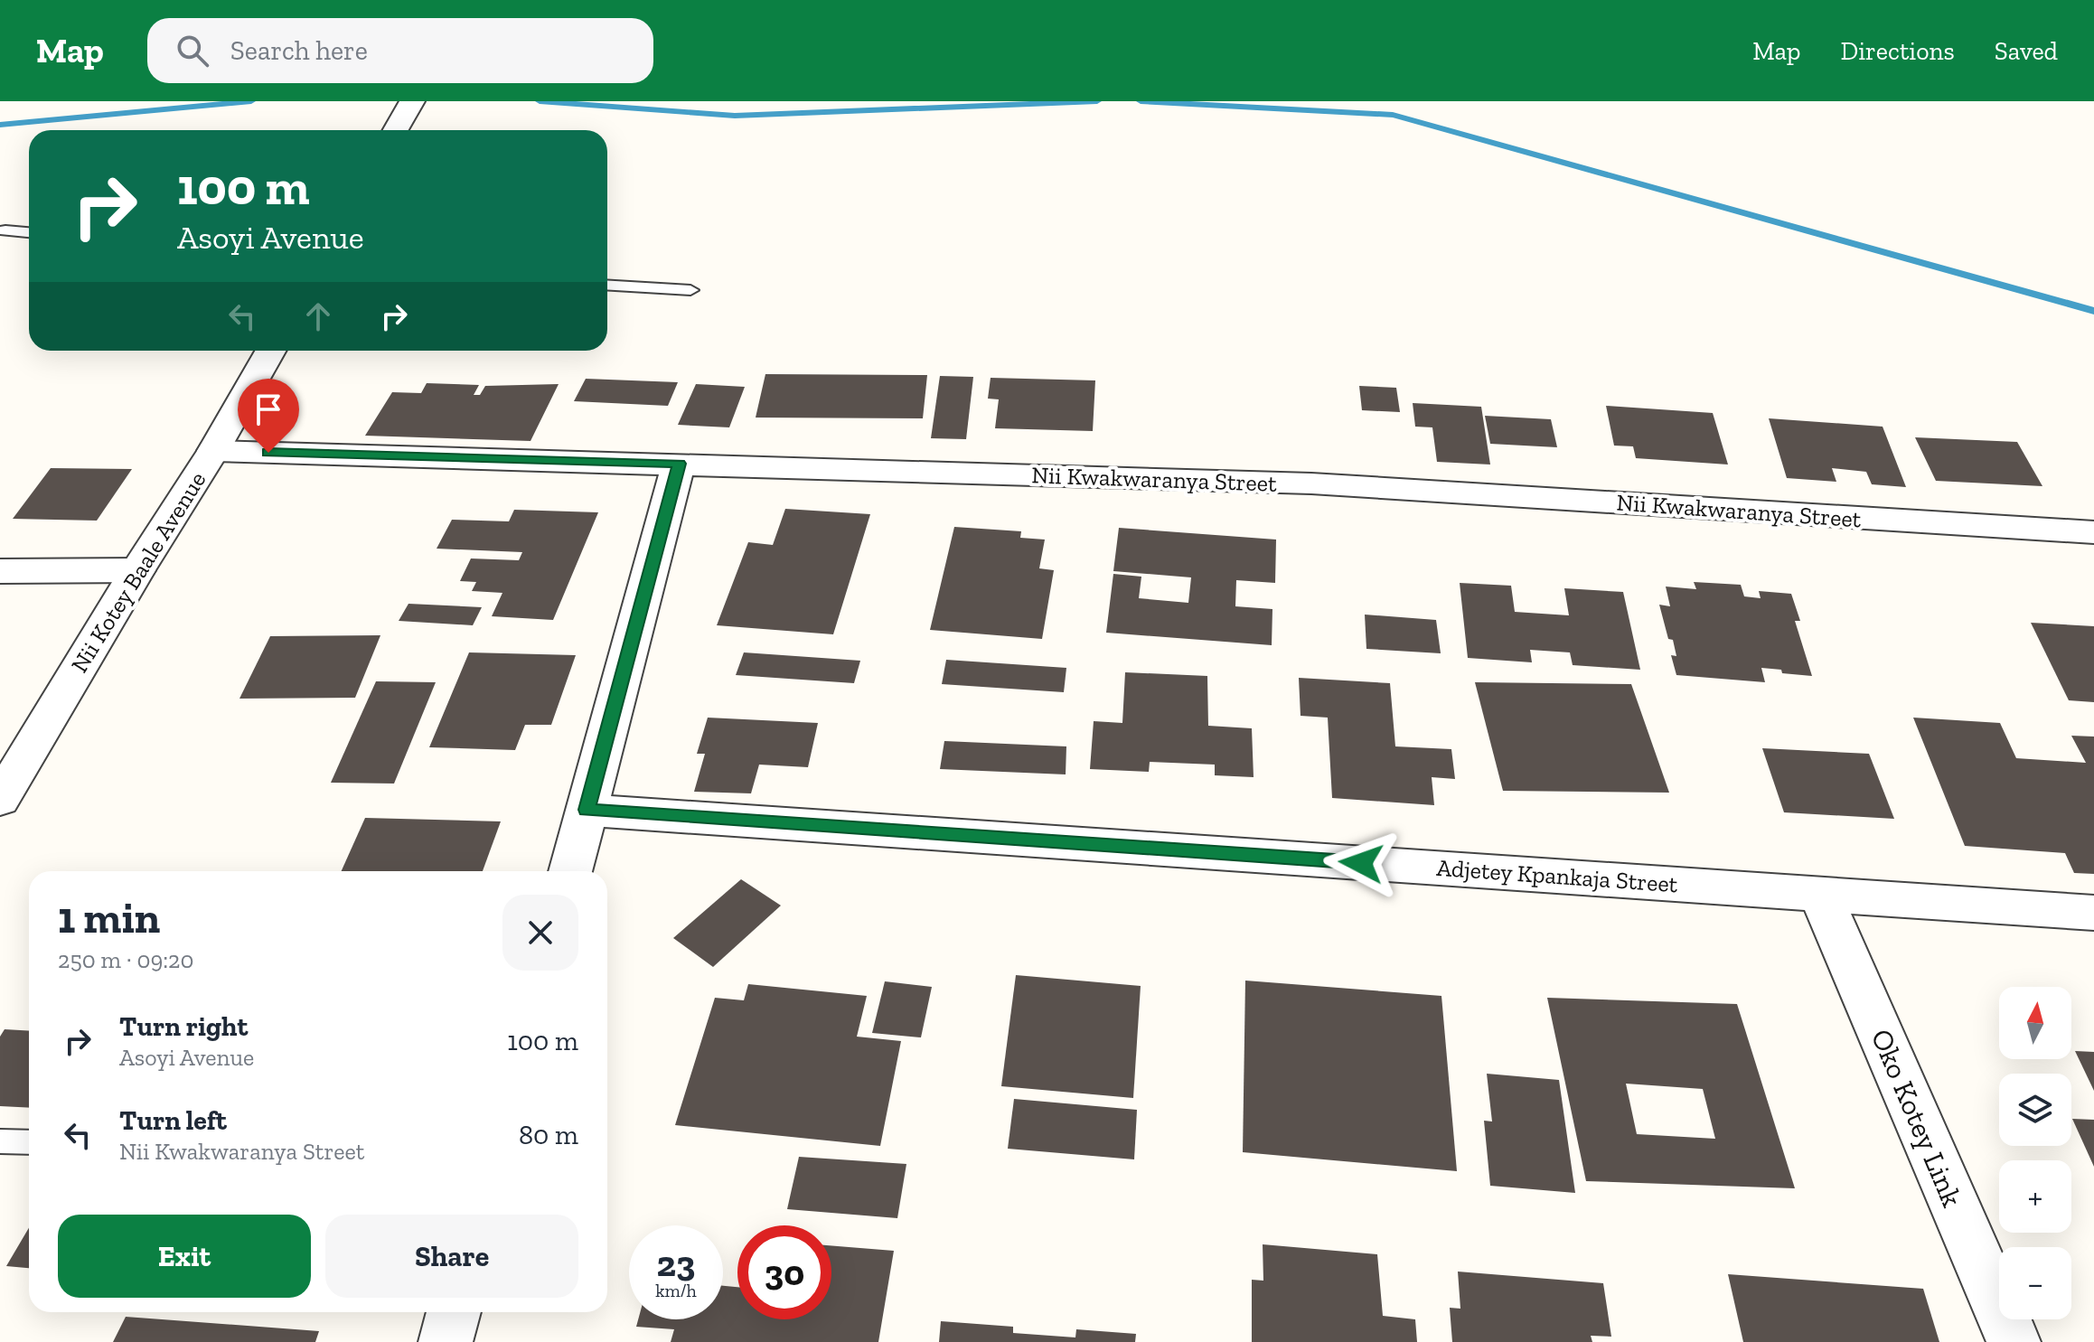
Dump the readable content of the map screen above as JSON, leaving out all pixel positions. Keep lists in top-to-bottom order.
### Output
{
  "streets": {
    "street": [
      "Nii Kwakwaranya Street",
      "Nii Kotey Baale Avenue",
      "Adjetey Kpankaja Street",
      "Oko Kotey Link"
    ]
  },
  "crossings": [
    ["Nii Kwakwaranya Street", "Nii Kotey Baale Avenue"],
    ["Adjetey Kpankaja Street", "Oko Kotey Link"]
  ],
  "north": "top",
  "page": {
    "header": "Map",
    "search": "Search here",
    "nav": ["Map", "Directions", "Saved"],
    "turn": ["100 m", "Asoyi Avenue"],
    "heading": ["1 min", "250 m · 09:20"],
    "map_buttons": ["+", "−"],
    "list": [
      {
        "name": "Turn right",
        "note": "Asoyi Avenue",
        "value": "100 m"
      },
      {
        "name": "Turn left",
        "note": "Nii Kwakwaranya Street",
        "value": "80 m"
      }
    ],
    "buttons": ["Exit", "Share"],
    "speed": "23 km/h",
    "limit": "30"
  }
}
